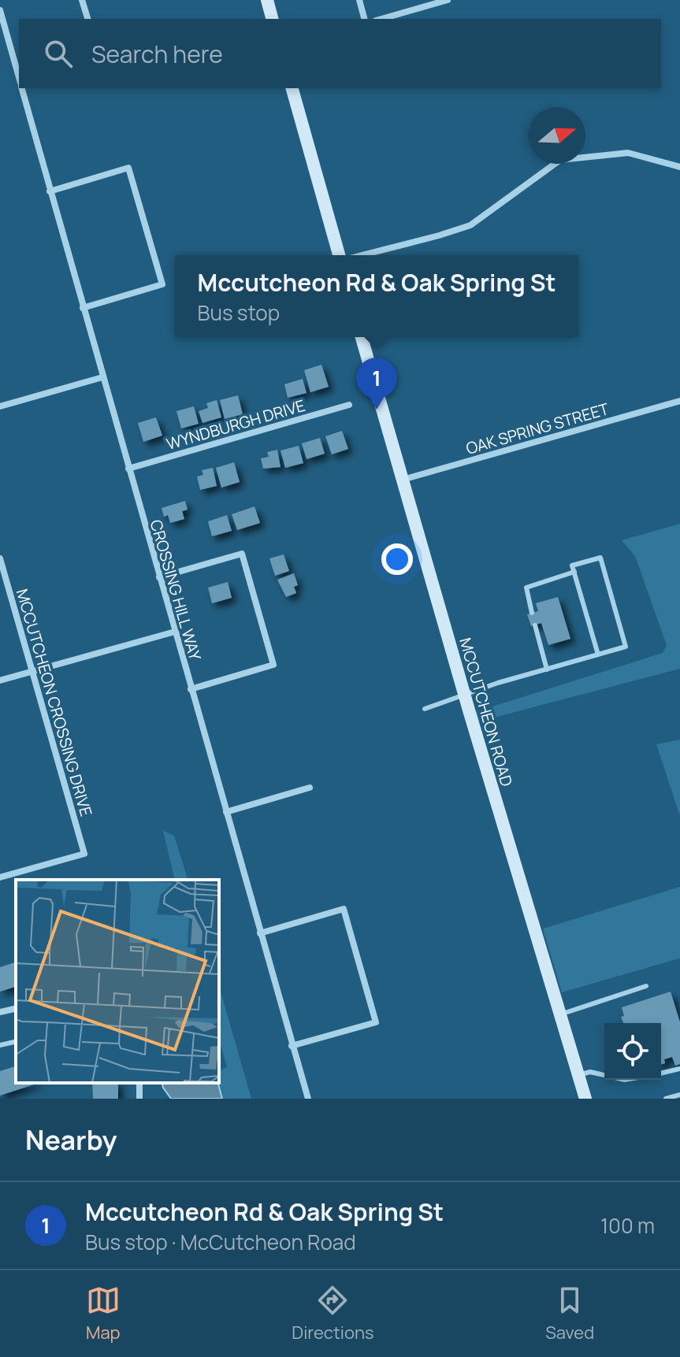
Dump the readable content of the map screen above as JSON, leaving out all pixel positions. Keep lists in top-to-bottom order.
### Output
{
  "streets": {
    "main road": ["MCCUTCHEON ROAD"],
    "street": [
      "WYNDBURGH DRIVE",
      "OAK SPRING STREET",
      "CROSSING HILL WAY",
      "MCCUTCHEON CROSSING DRIVE"
    ]
  },
  "crossings": [
    ["WYNDBURGH DRIVE", "CROSSING HILL WAY"],
    ["OAK SPRING STREET", "MCCUTCHEON ROAD"]
  ],
  "north": "right",
  "page": {
    "search": "Search here",
    "popup": ["Mccutcheon Rd & Oak Spring St", "Bus stop"],
    "pins": "1",
    "heading": "Nearby",
    "list": [
      {
        "mark": "1",
        "name": "Mccutcheon Rd & Oak Spring St",
        "note": "Bus stop · McCutcheon Road",
        "value": "100 m"
      }
    ],
    "nav": ["Map", "Directions", "Saved"]
  }
}
